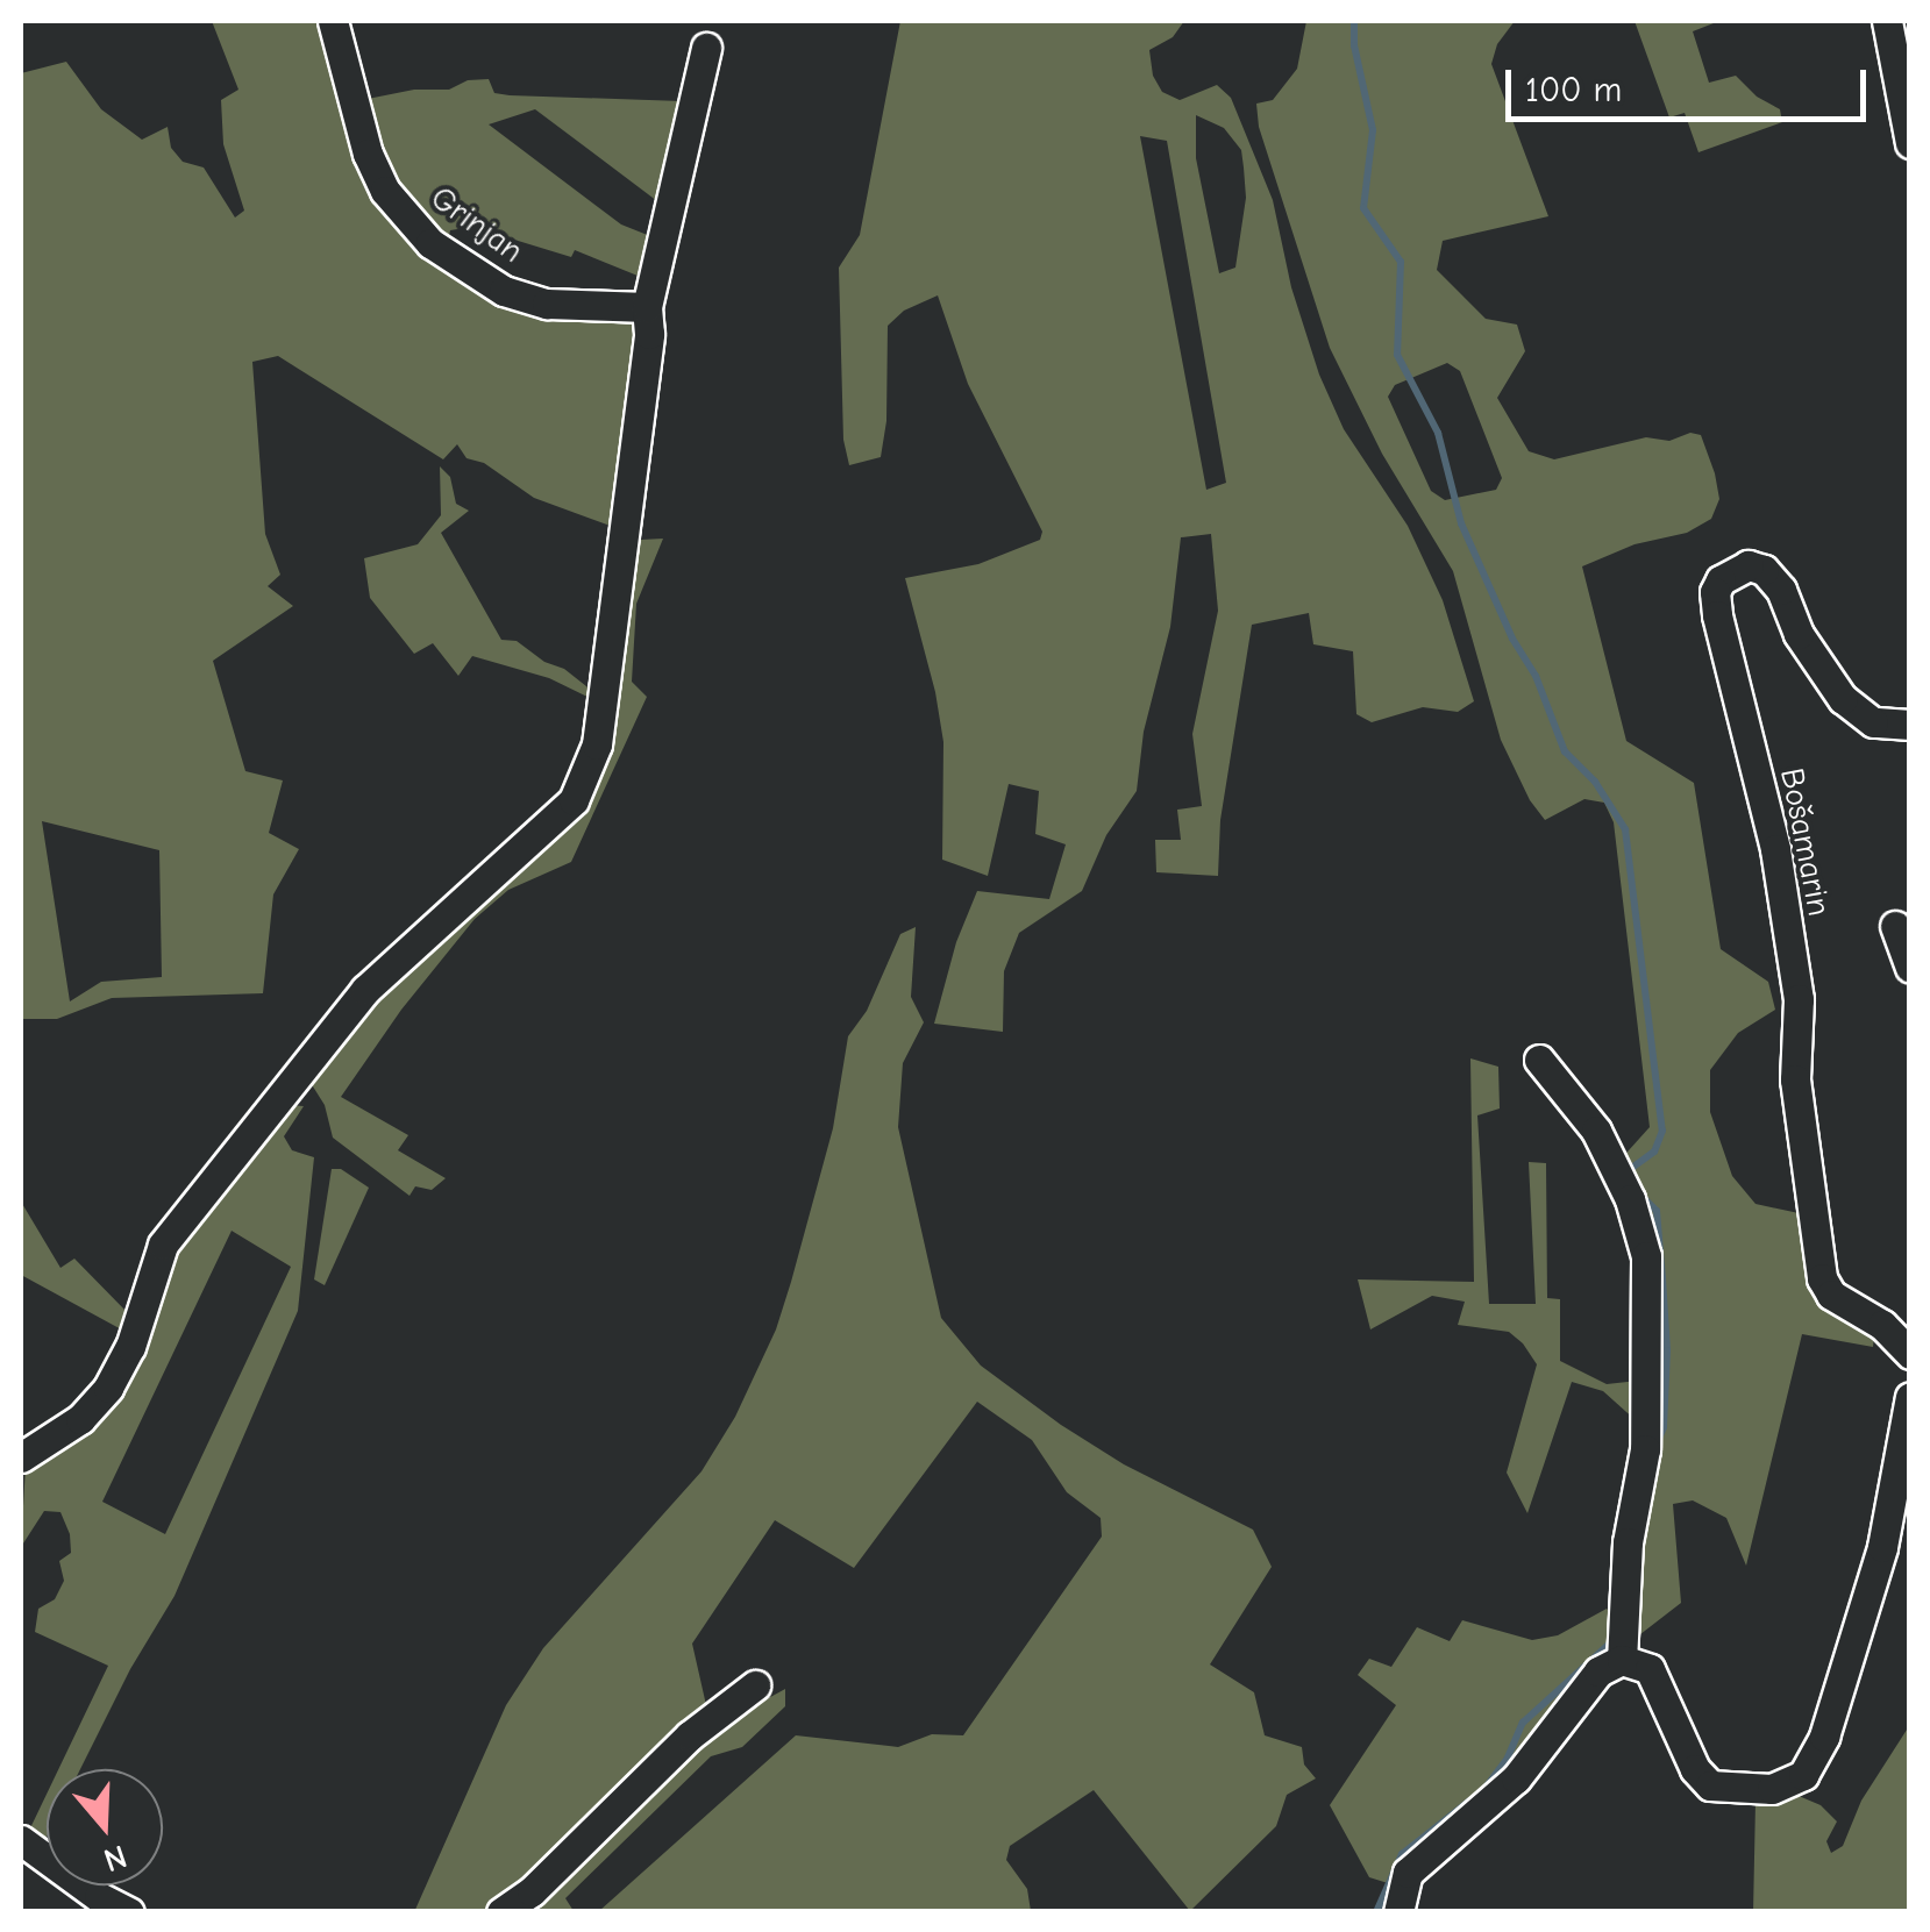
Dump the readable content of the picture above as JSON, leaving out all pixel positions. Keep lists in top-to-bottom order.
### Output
{
  "streets": {
    "street": ["Grinjan", "Bošamarin"]
  },
  "scale_bar": "100 m",
  "north": "bottom"
}
